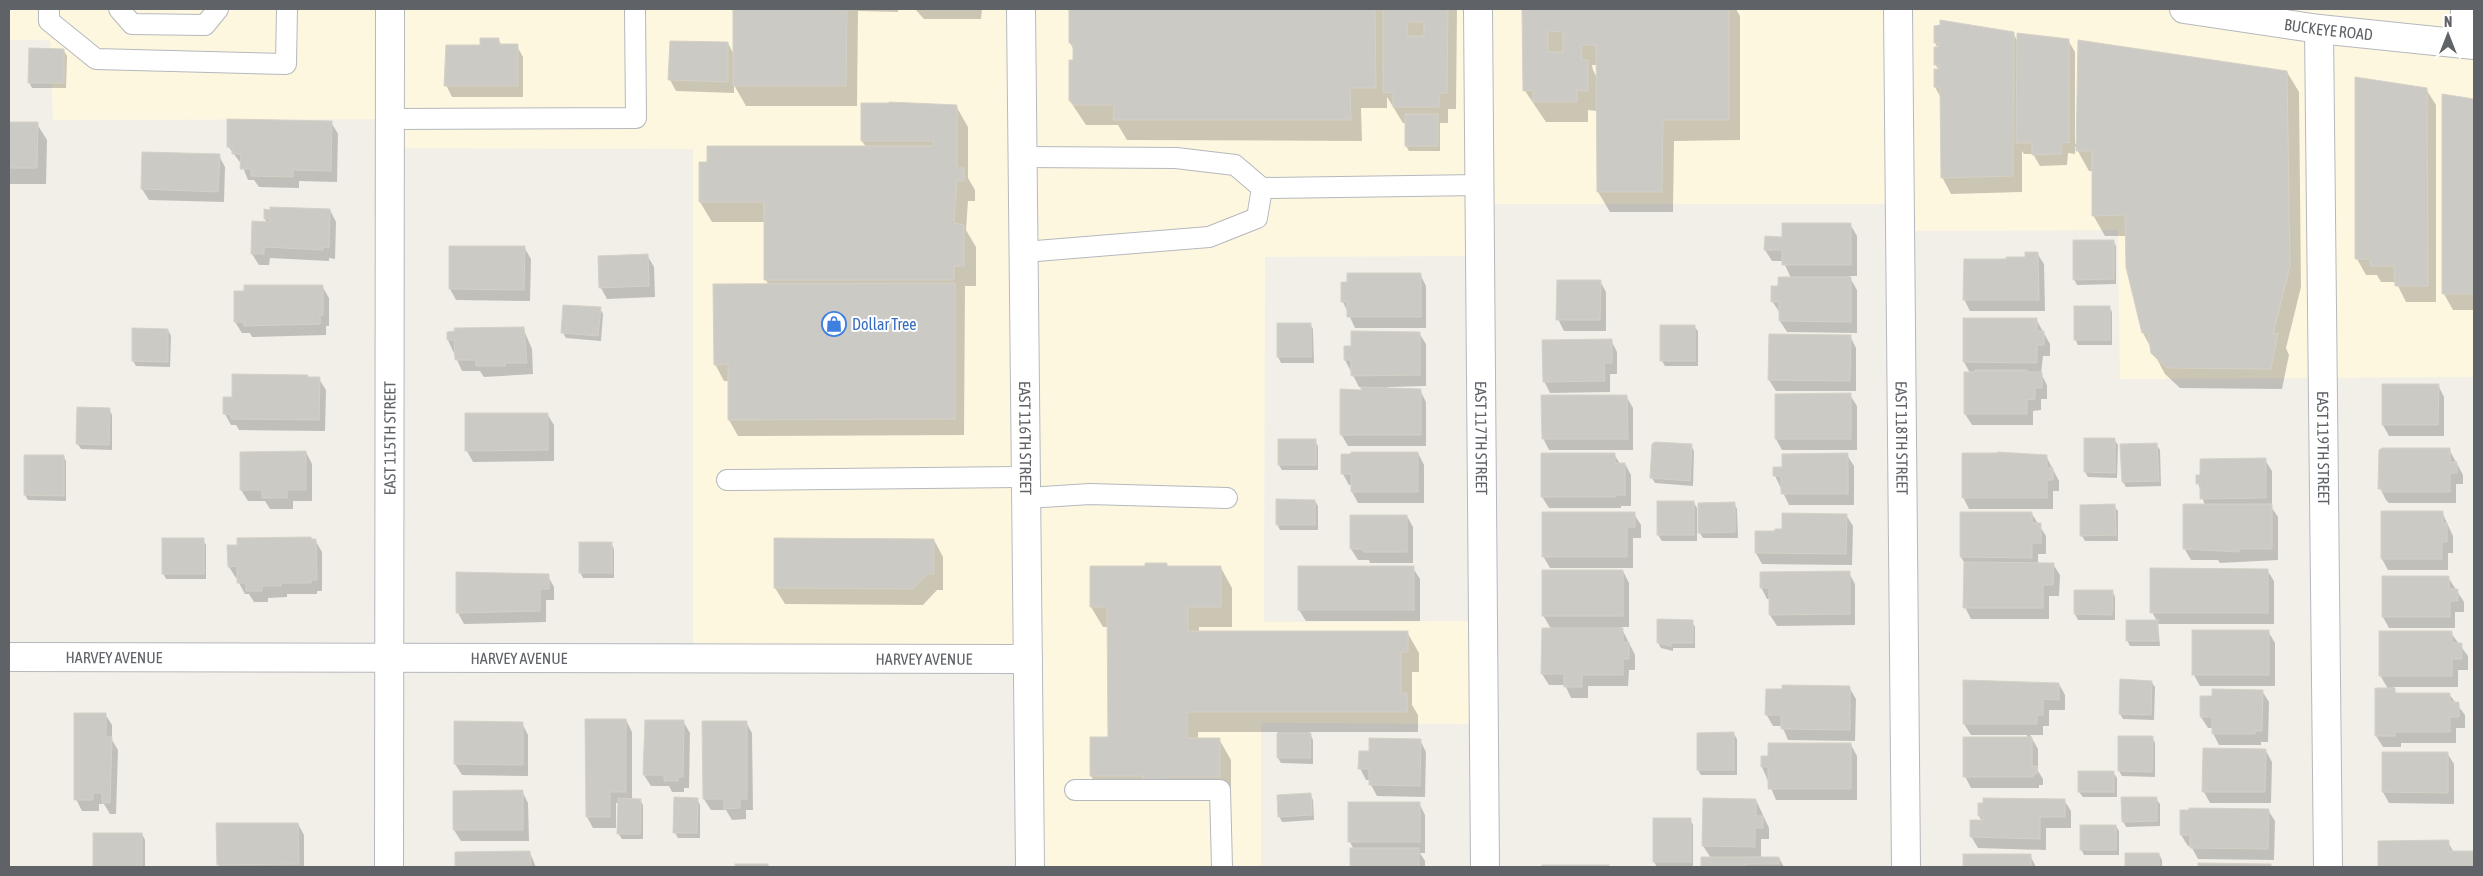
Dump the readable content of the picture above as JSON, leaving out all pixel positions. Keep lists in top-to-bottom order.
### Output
{
  "streets": {
    "street": [
      "BUCKEYE ROAD",
      "EAST 115TH STREET",
      "EAST 116TH STREET",
      "EAST 117TH STREET",
      "EAST 118TH STREET",
      "EAST 119TH STREET",
      "HARVEY AVENUE"
    ]
  },
  "crossings": [
    ["BUCKEYE ROAD", "EAST 119TH STREET"],
    ["EAST 115TH STREET", "HARVEY AVENUE"],
    ["EAST 116TH STREET", "HARVEY AVENUE"]
  ],
  "places": {
    "shop": ["Dollar Tree"]
  },
  "north": "top"
}
